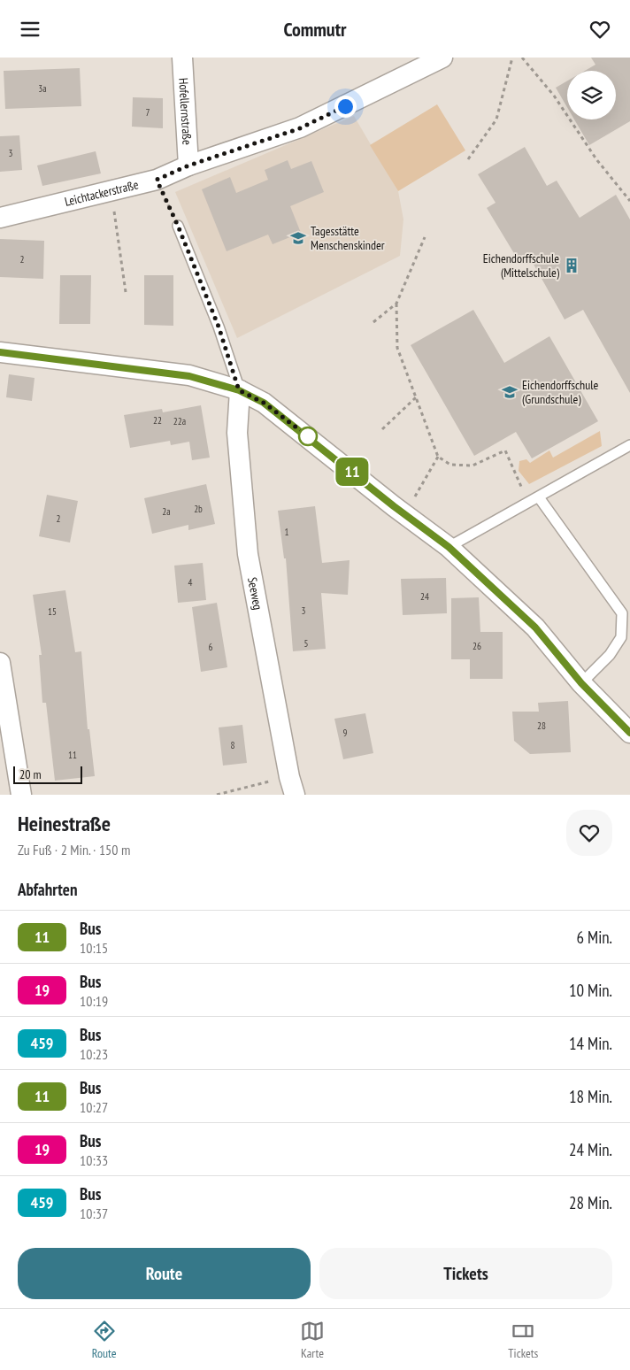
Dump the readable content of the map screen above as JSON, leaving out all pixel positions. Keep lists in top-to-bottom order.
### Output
{
  "streets": {
    "street": ["Hofellernstraße", "Leichtackerstraße", "Seeweg"]
  },
  "crossings": [
    ["Hofellernstraße", "Leichtackerstraße"]
  ],
  "places": {
    "school or university": ["Tagesstätte Menschenskinder", "Eichendorffschule (Grundschule)"],
    "building": ["Eichendorffschule (Mittelschule)"]
  },
  "lines": ["bus line 11"],
  "house_numbers": [
    "3a",
    "7",
    "3",
    "2",
    "22",
    "22a",
    "2b",
    "2a",
    "2",
    "1",
    "4",
    "24",
    "3",
    "15",
    "5",
    "26",
    "6",
    "28",
    "9",
    "8",
    "11"
  ],
  "scale_bar": "20 m",
  "page": {
    "header": "Commutr",
    "on_map": "11",
    "scale": "20 m",
    "heading": [
      ["Heinestraße", "Zu Fuß · 2 Min. · 150 m"],
      "Abfahrten"
    ],
    "list": [
      {
        "mark": "11",
        "name": "Bus",
        "note": "10:15",
        "value": "6 Min."
      },
      {
        "mark": "19",
        "name": "Bus",
        "note": "10:19",
        "value": "10 Min."
      },
      {
        "mark": "459",
        "name": "Bus",
        "note": "10:23",
        "value": "14 Min."
      },
      {
        "mark": "11",
        "name": "Bus",
        "note": "10:27",
        "value": "18 Min."
      },
      {
        "mark": "19",
        "name": "Bus",
        "note": "10:33",
        "value": "24 Min."
      },
      {
        "mark": "459",
        "name": "Bus",
        "note": "10:37",
        "value": "28 Min."
      }
    ],
    "buttons": ["Route", "Tickets"],
    "tabs": ["Route", "Karte", "Tickets"]
  }
}
